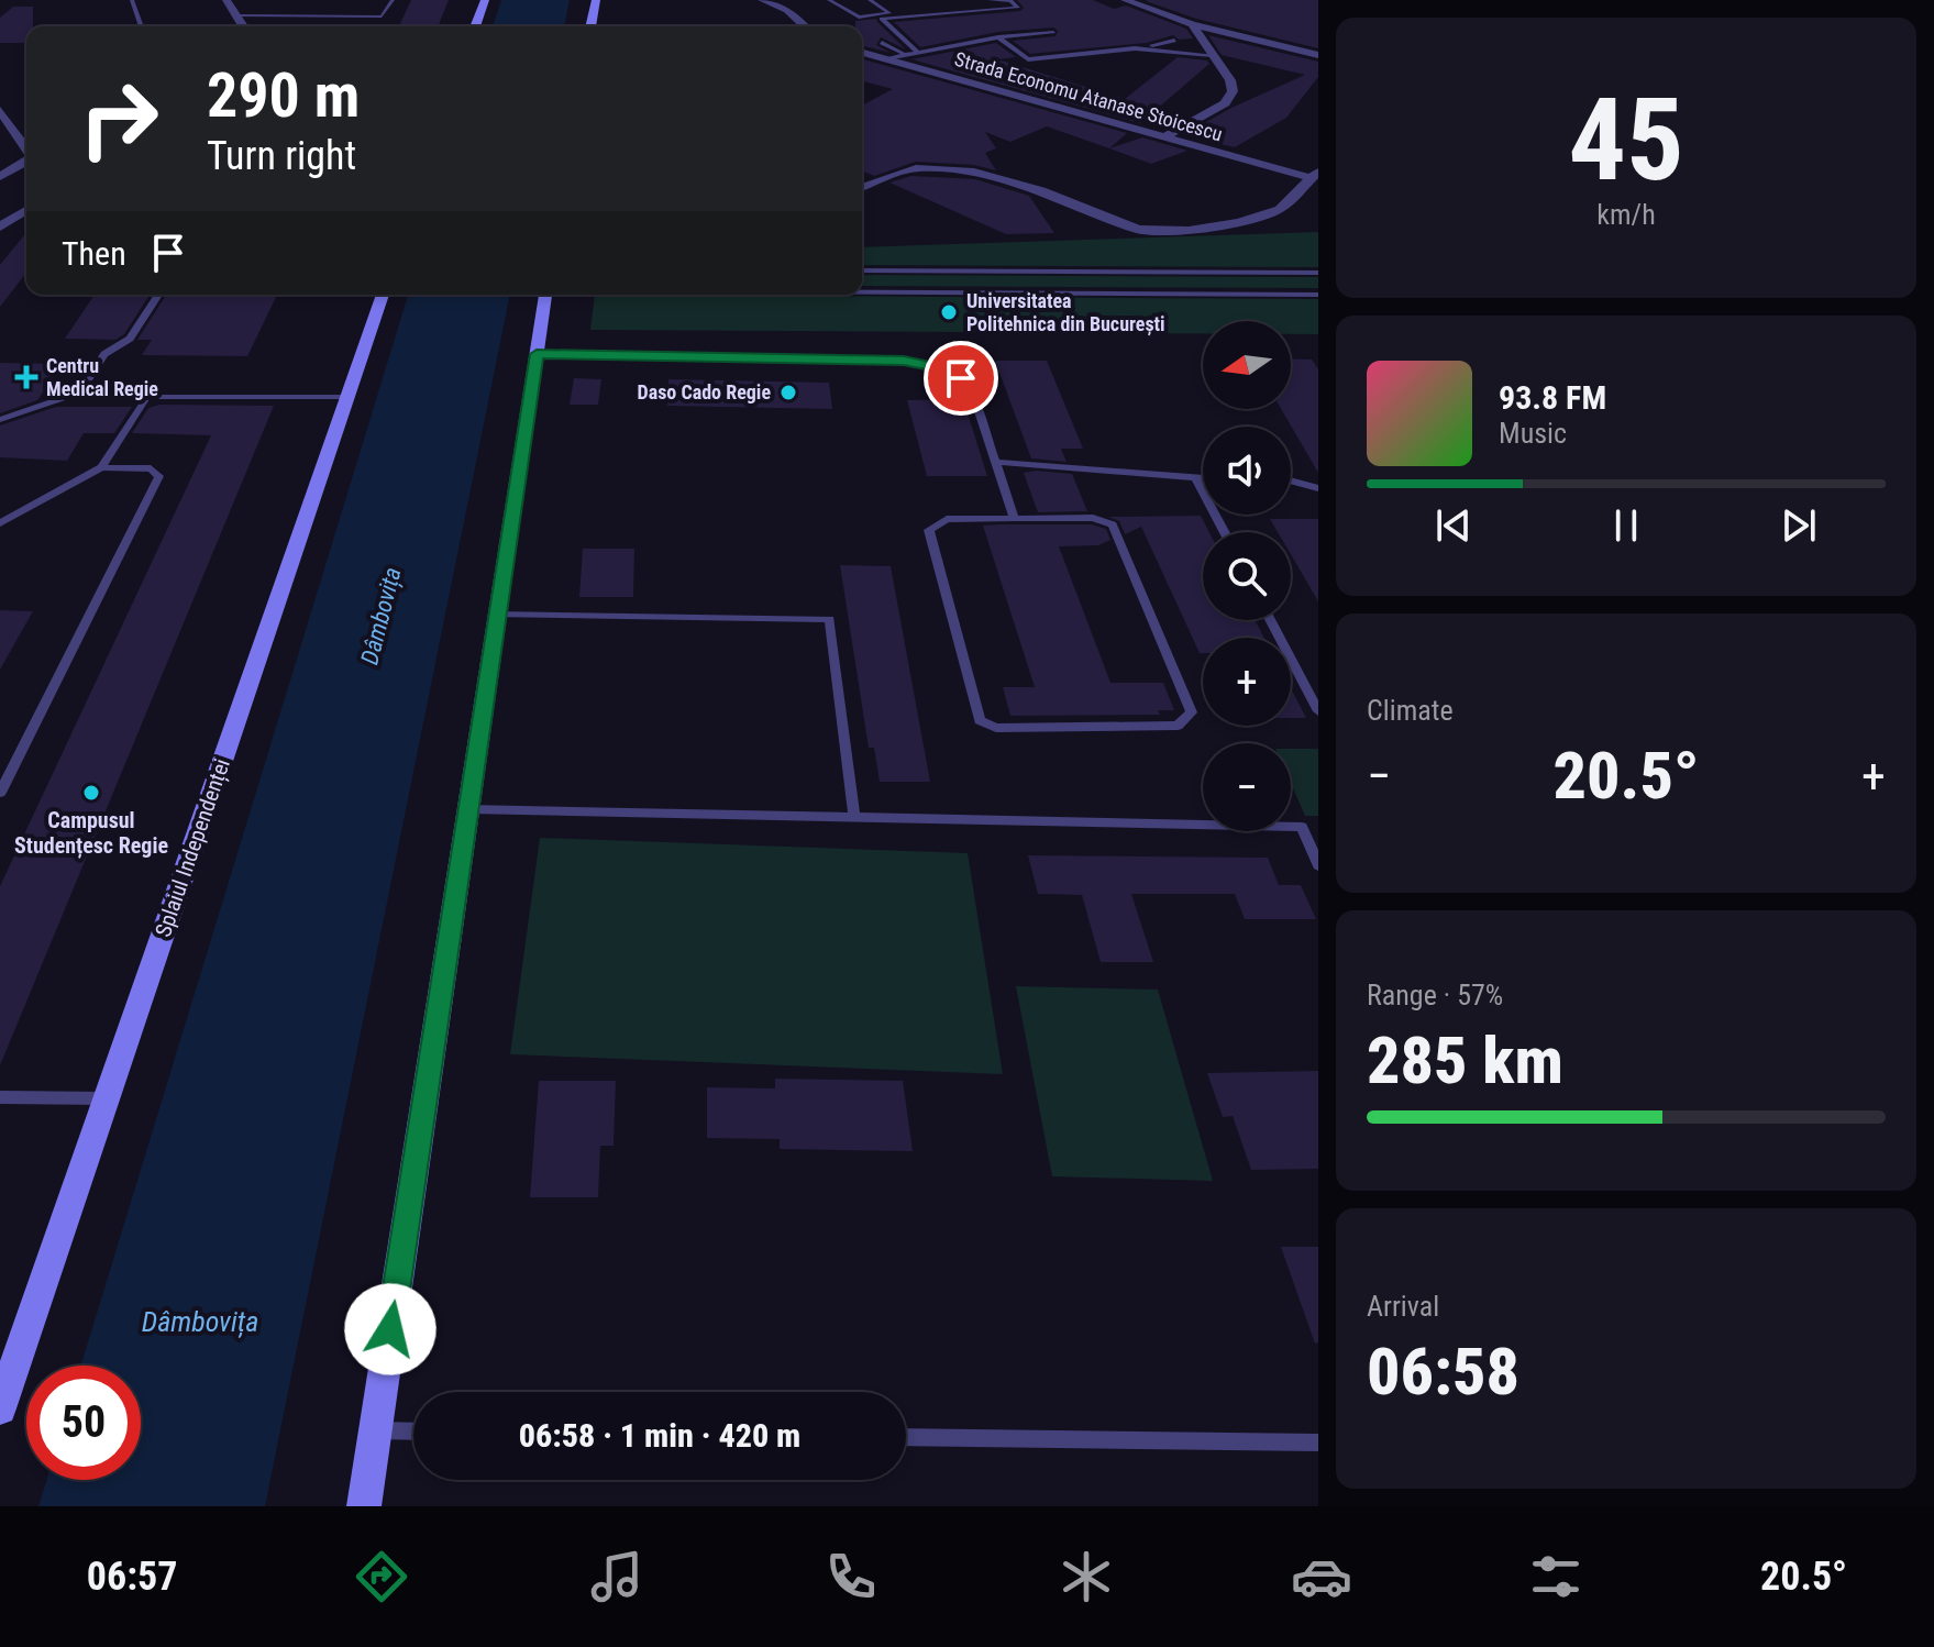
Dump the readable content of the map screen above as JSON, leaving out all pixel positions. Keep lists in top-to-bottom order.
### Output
{
  "streets": {
    "main road": ["Splaiul Independenței"],
    "street": ["Strada Economu Atanase Stoicescu"]
  },
  "water": ["Dâmbovița"],
  "places": {
    "other": ["Universitatea Politehnica din București", "Daso Cado Regie", "Campusul Studențesc Regie"],
    "health": ["Centru Medical Regie"]
  },
  "north": "left",
  "page": {
    "tile": [
      ["45", "km/h"],
      "Climate",
      ["Range · 57%", "285 km"],
      ["Arrival", "06:58"]
    ],
    "turn": ["290 m", "Turn right"],
    "then": "Then",
    "map_buttons": ["+", "−"],
    "song": ["93.8 FM", "Music"],
    "heat": ["−", "20.5°", "+"],
    "limit": "50",
    "trip": "06:58 · 1 min · 420 m",
    "tabs": ["06:57", "20.5°"]
  }
}
